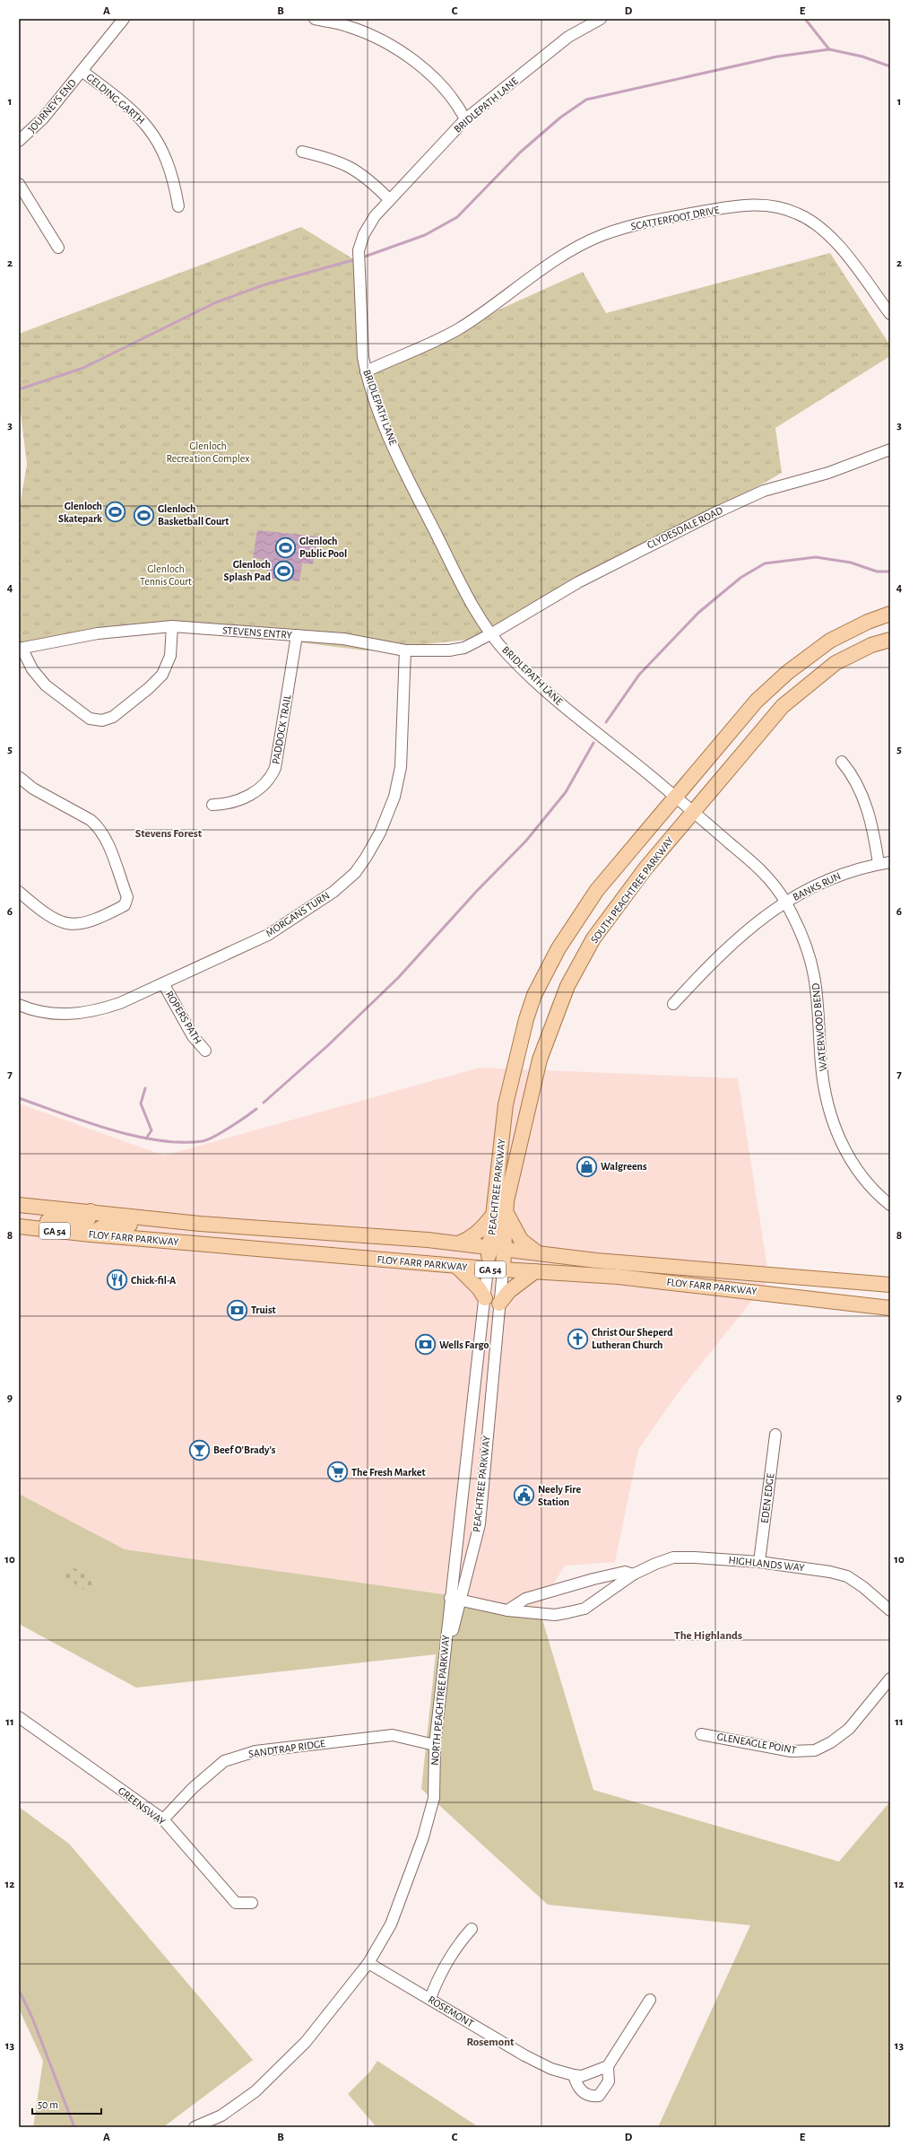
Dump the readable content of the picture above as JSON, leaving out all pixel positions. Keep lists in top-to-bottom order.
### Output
{
  "streets": {
    "main road": [
      "SOUTH PEACHTREE PARKWAY",
      "PEACHTREE PARKWAY",
      "GA 54",
      "FLOY FARR PARKWAY"
    ],
    "street": [
      "GELDING GARTH",
      "BRIDLEPATH LANE",
      "JOURNEYS END",
      "SCATTERFOOT DRIVE",
      "CLYDESDALE ROAD",
      "STEVENS ENTRY",
      "PADDOCK TRAIL",
      "BANKS RUN",
      "MORGANS TURN",
      "ROPERS PATH",
      "WATERWOOD BEND",
      "EDEN EDGE",
      "HIGHLANDS WAY",
      "NORTH PEACHTREE PARKWAY",
      "GLENEAGLE POINT",
      "SANDTRAP RIDGE",
      "GREENSWAY",
      "ROSEMONT"
    ]
  },
  "crossings": [
    ["GELDING GARTH", "JOURNEYS END"],
    ["BRIDLEPATH LANE", "SCATTERFOOT DRIVE"],
    ["BRIDLEPATH LANE", "CLYDESDALE ROAD"],
    ["BRIDLEPATH LANE", "STEVENS ENTRY"],
    ["BRIDLEPATH LANE", "SOUTH PEACHTREE PARKWAY"],
    ["BRIDLEPATH LANE", "WATERWOOD BEND"],
    ["BRIDLEPATH LANE", "PEACHTREE PARKWAY"],
    ["CLYDESDALE ROAD", "STEVENS ENTRY"],
    ["STEVENS ENTRY", "PADDOCK TRAIL"],
    ["STEVENS ENTRY", "MORGANS TURN"],
    ["BANKS RUN", "WATERWOOD BEND"],
    ["SOUTH PEACHTREE PARKWAY", "WATERWOOD BEND"],
    ["SOUTH PEACHTREE PARKWAY", "PEACHTREE PARKWAY"],
    ["SOUTH PEACHTREE PARKWAY", "FLOY FARR PARKWAY"],
    ["MORGANS TURN", "ROPERS PATH"],
    ["PEACHTREE PARKWAY", "FLOY FARR PARKWAY"],
    ["PEACHTREE PARKWAY", "HIGHLANDS WAY"],
    ["PEACHTREE PARKWAY", "NORTH PEACHTREE PARKWAY"],
    ["FLOY FARR PARKWAY", "NORTH PEACHTREE PARKWAY"],
    ["EDEN EDGE", "HIGHLANDS WAY"],
    ["HIGHLANDS WAY", "NORTH PEACHTREE PARKWAY"],
    ["NORTH PEACHTREE PARKWAY", "SANDTRAP RIDGE"],
    ["NORTH PEACHTREE PARKWAY", "ROSEMONT"],
    ["SANDTRAP RIDGE", "GREENSWAY"]
  ],
  "districts": ["Stevens Forest", "The Highlands", "Rosemont"],
  "parks": ["Glenloch Recreation Complex", "Glenloch Tennis Court"],
  "places": {
    "sports": [
      "Glenloch Skatepark",
      "Glenloch Basketball Court",
      "Glenloch Public Pool",
      "Glenloch Splash Pad"
    ],
    "shop": ["Walgreens"],
    "restaurant": ["Chick-fil-A"],
    "bank": ["Truist", "Wells Fargo"],
    "church": ["Christ Our Sheperd Lutheran Church"],
    "bar": ["Beef O'Brady's"],
    "supermarket": ["The Fresh Market"],
    "public building": ["Neely Fire Station"]
  },
  "scale_bar": "50 m",
  "grid": {
    "columns": [
      "A",
      "B",
      "C",
      "D",
      "E"
    ],
    "rows": [
      "1",
      "2",
      "3",
      "4",
      "5",
      "6",
      "7",
      "8",
      "9",
      "10",
      "11",
      "12",
      "13"
    ]
  }
}
